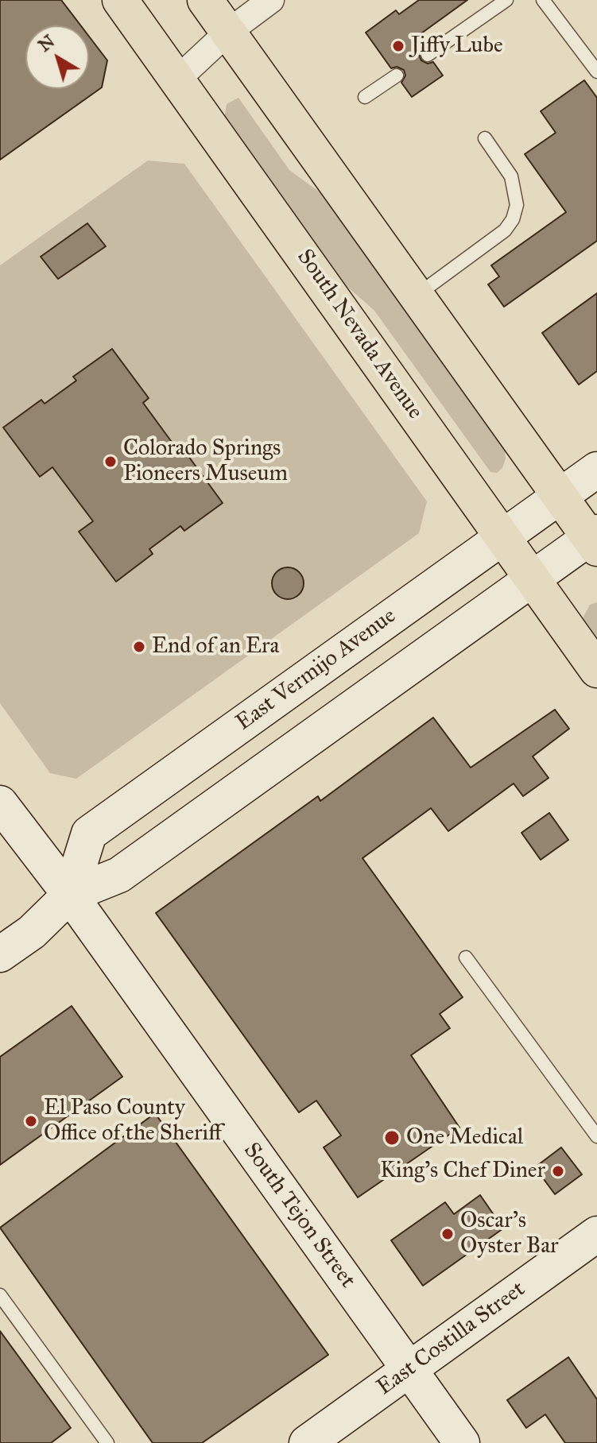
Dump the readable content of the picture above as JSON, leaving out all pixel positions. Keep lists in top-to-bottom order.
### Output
{
  "streets": {
    "main road": ["South Nevada Avenue"],
    "street": ["East Vermijo Avenue", "South Tejon Street", "East Costilla Street"]
  },
  "crossings": [
    ["South Nevada Avenue", "East Vermijo Avenue"],
    ["East Vermijo Avenue", "South Tejon Street"],
    ["South Tejon Street", "East Costilla Street"]
  ],
  "places": [
    "Jiffy Lube",
    "Colorado Springs Pioneers Museum",
    "End of an Era",
    "El Paso County Office of the Sheriff",
    "One Medical",
    "King's Chef Diner",
    "Oscar's Oyster Bar"
  ],
  "north": "top left"
}
